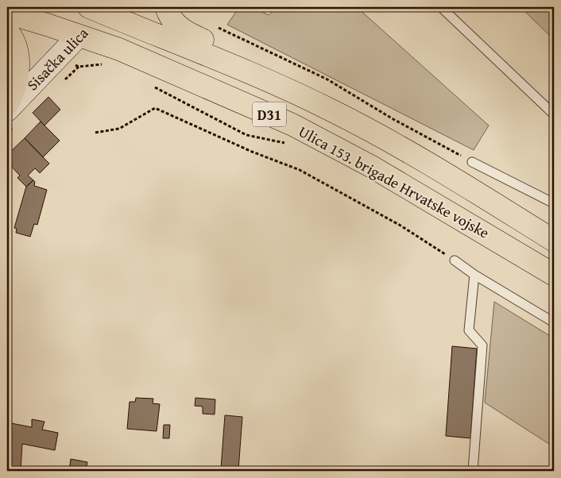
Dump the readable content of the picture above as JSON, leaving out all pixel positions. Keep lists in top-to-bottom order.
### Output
{
  "streets": {
    "main road": ["Sisačka ulica", "D31", "Ulica 153. brigade Hrvatske vojske"]
  },
  "crossings": [
    ["Sisačka ulica", "Ulica 153. brigade Hrvatske vojske"]
  ]
}
